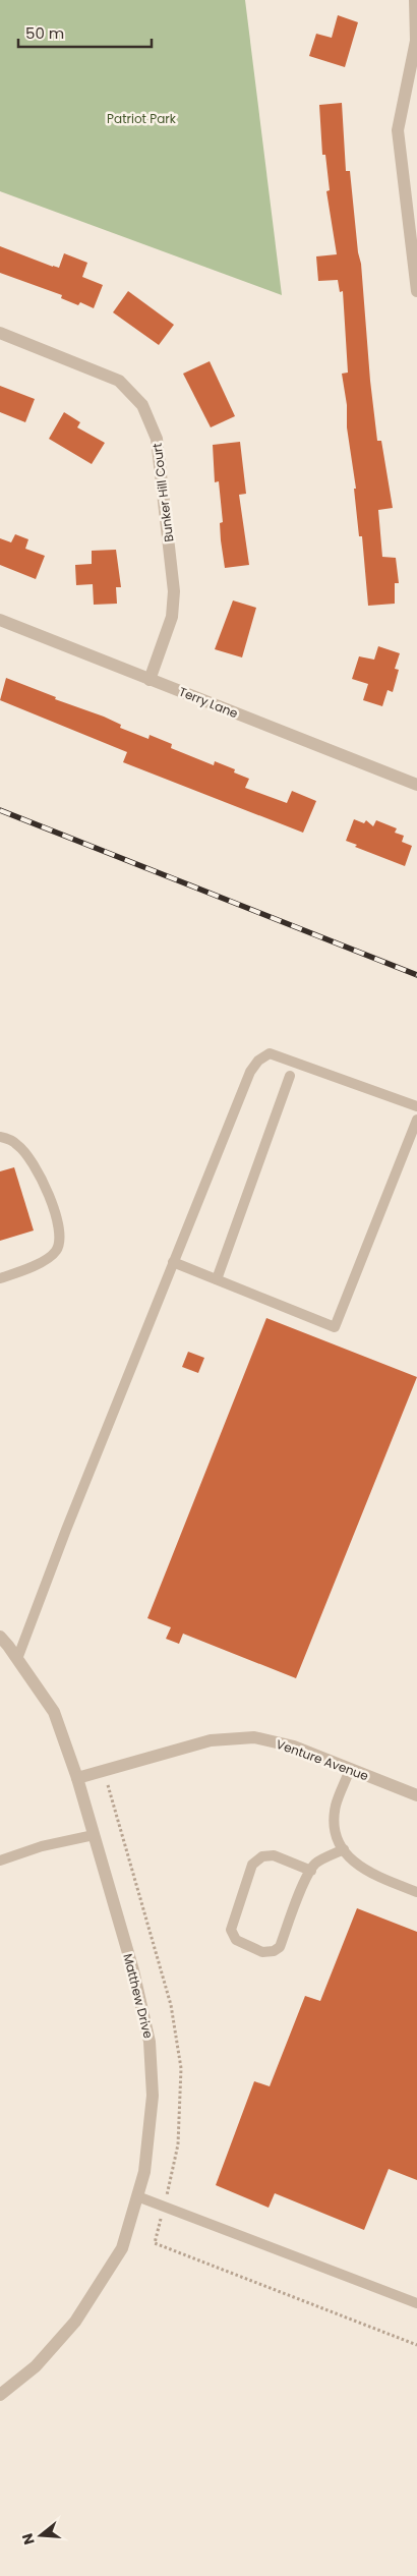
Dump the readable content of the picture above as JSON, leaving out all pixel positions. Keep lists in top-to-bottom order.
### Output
{
  "streets": {
    "street": [
      "Bunker Hill Court",
      "Terry Lane",
      "Venture Avenue",
      "Matthew Drive"
    ]
  },
  "crossings": [
    ["Bunker Hill Court", "Terry Lane"],
    ["Venture Avenue", "Matthew Drive"]
  ],
  "parks": ["Patriot Park"],
  "scale_bar": "50 m",
  "north": "left"
}
